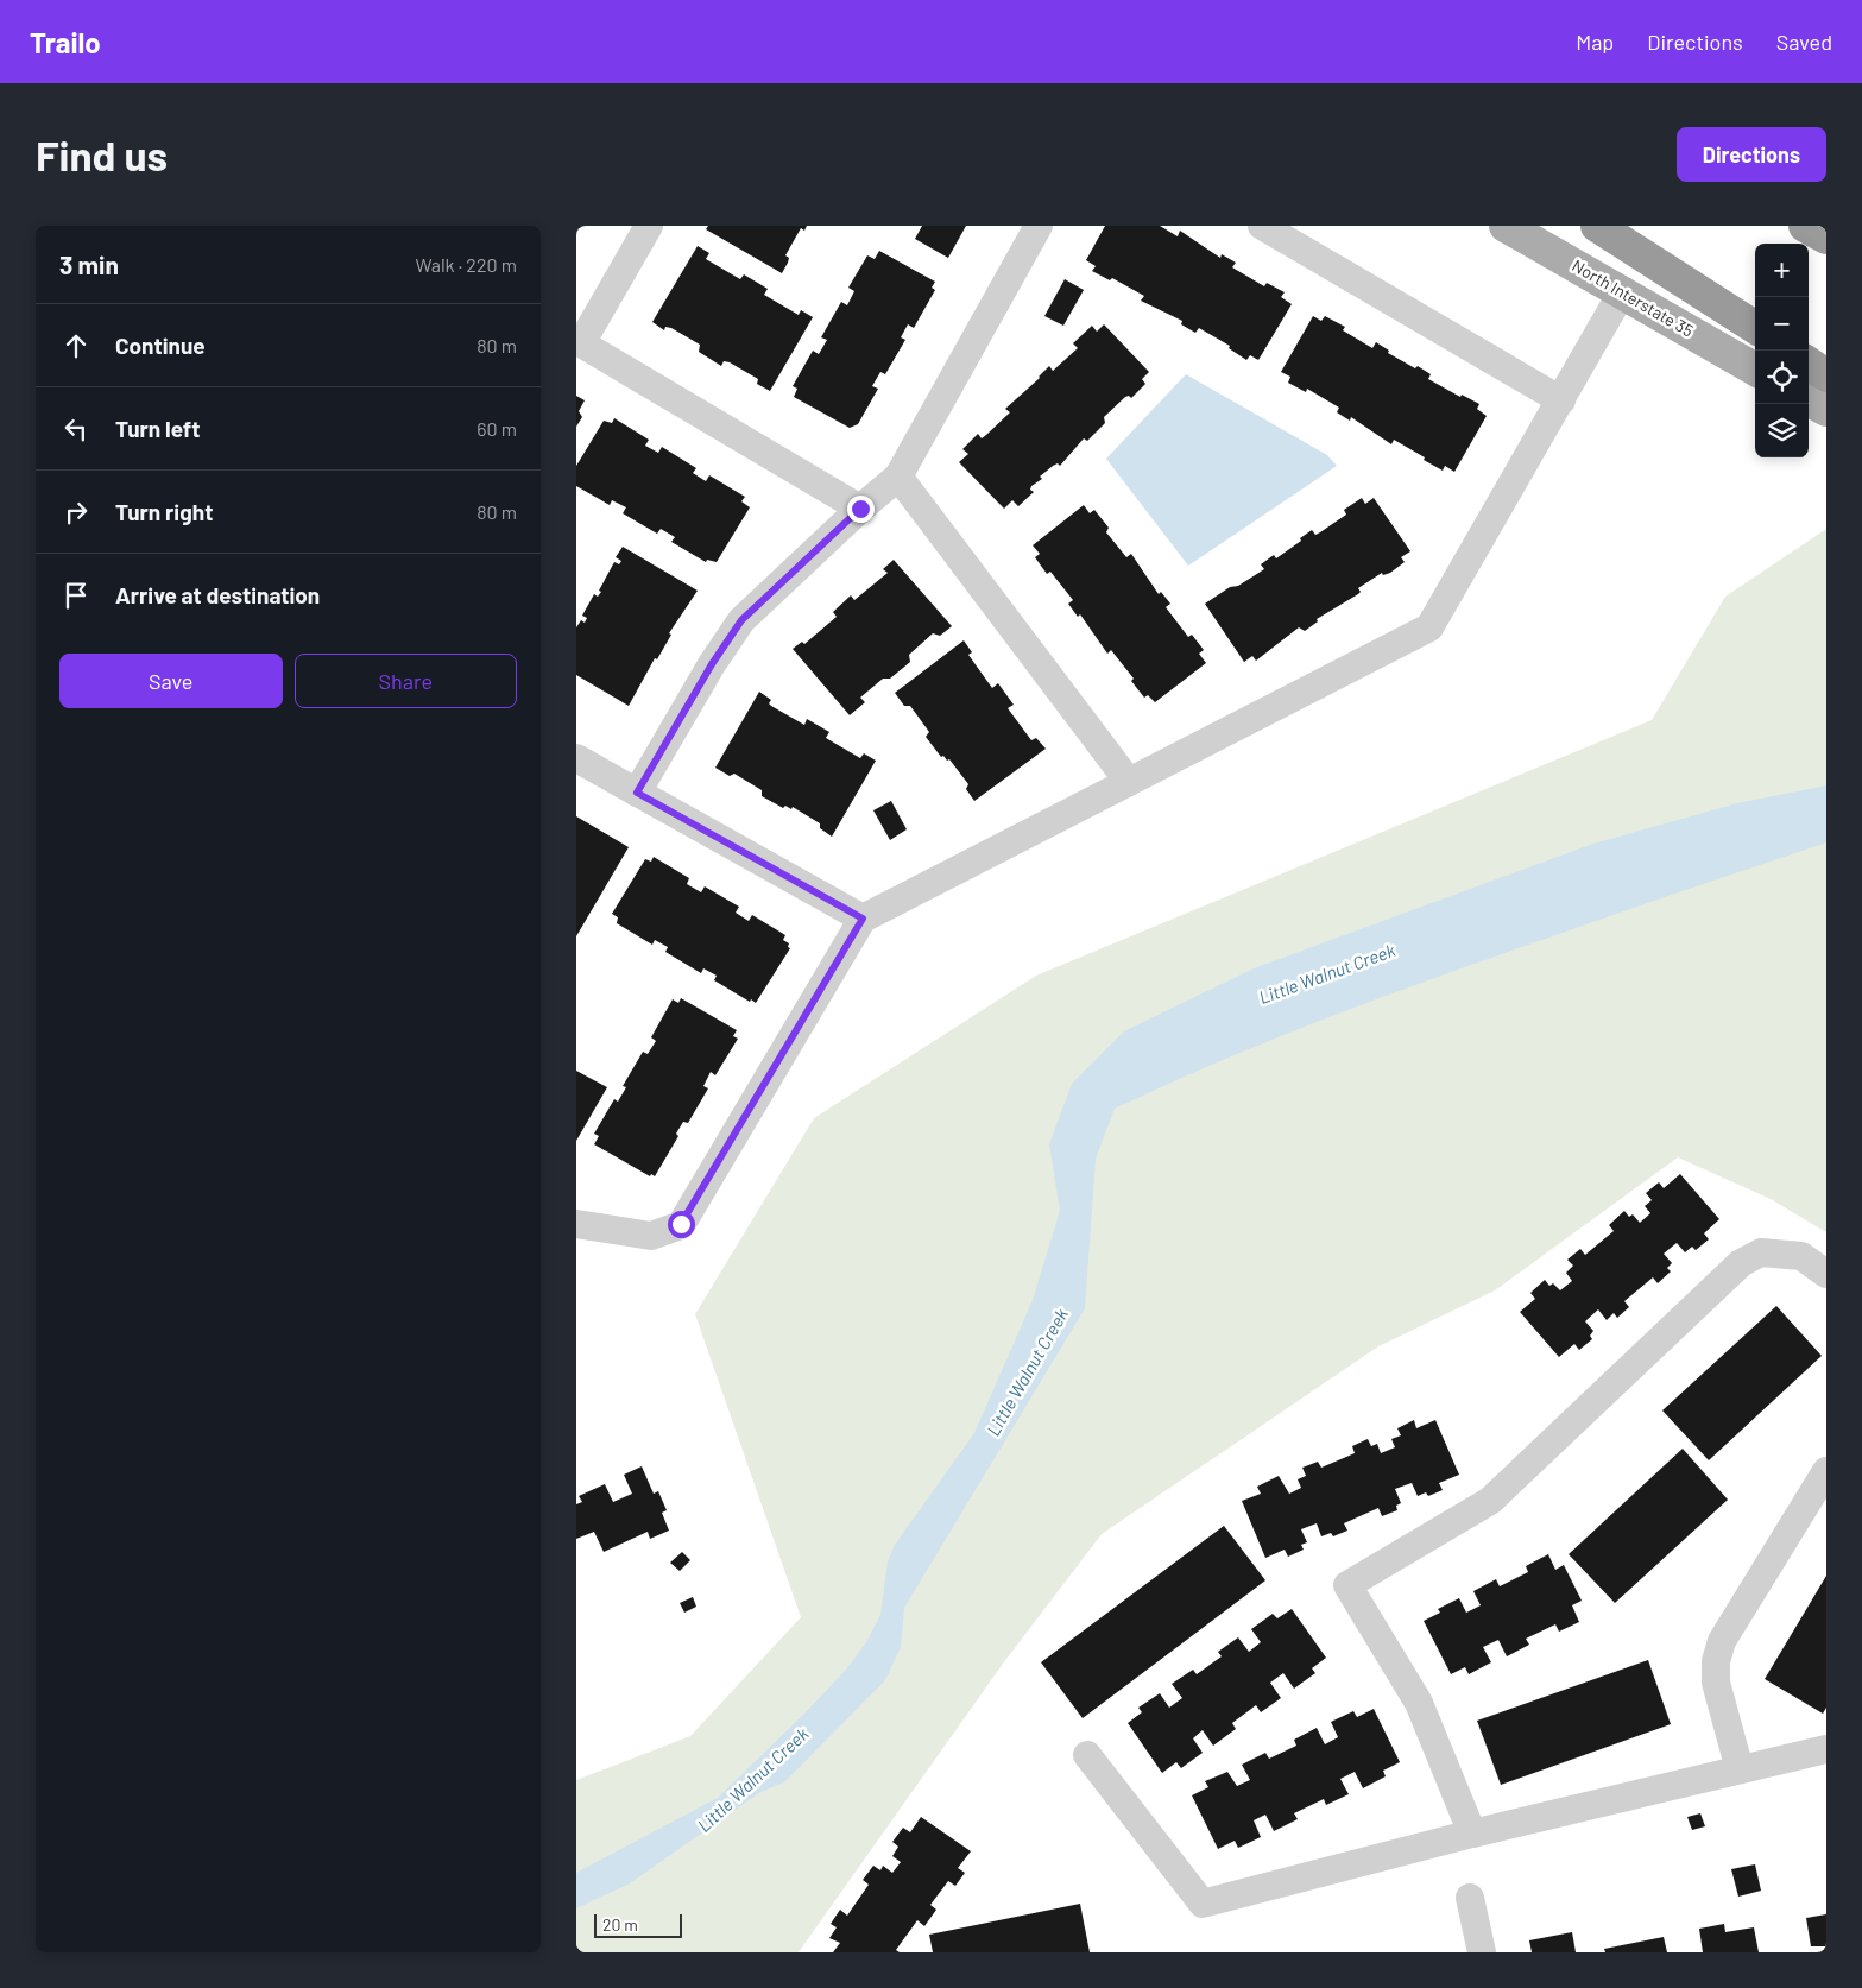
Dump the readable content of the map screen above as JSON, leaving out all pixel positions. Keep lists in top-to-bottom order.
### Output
{
  "streets": {
    "main road": ["North Interstate 35"]
  },
  "water": ["Little Walnut Creek"],
  "scale_bar": "20 m",
  "page": {
    "header": "Trailo",
    "nav": ["Map", "Directions", "Saved"],
    "buttons": [
      "Directions",
      ["Save", "Share"]
    ],
    "title": "Find us",
    "heading": ["3 min", "Walk · 220 m"],
    "map_buttons": ["+", "−"],
    "list": [
      ["Continue", "80 m"],
      ["Turn left", "60 m"],
      ["Turn right", "80 m"],
      "Arrive at destination"
    ],
    "scale": "20 m"
  }
}
